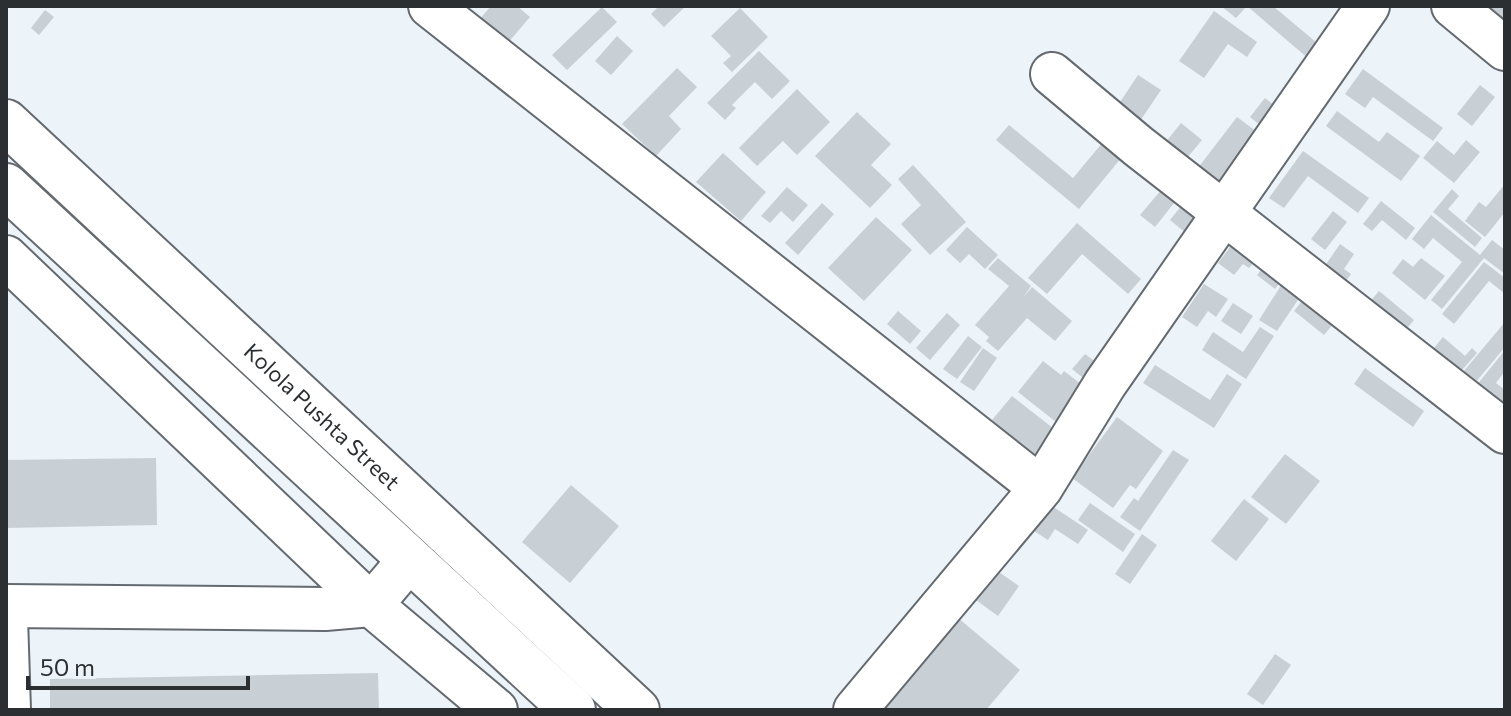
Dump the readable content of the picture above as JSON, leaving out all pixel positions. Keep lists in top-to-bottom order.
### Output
{
  "streets": {
    "main road": ["Kolola Pushta Street"]
  },
  "scale_bar": "50 m"
}
